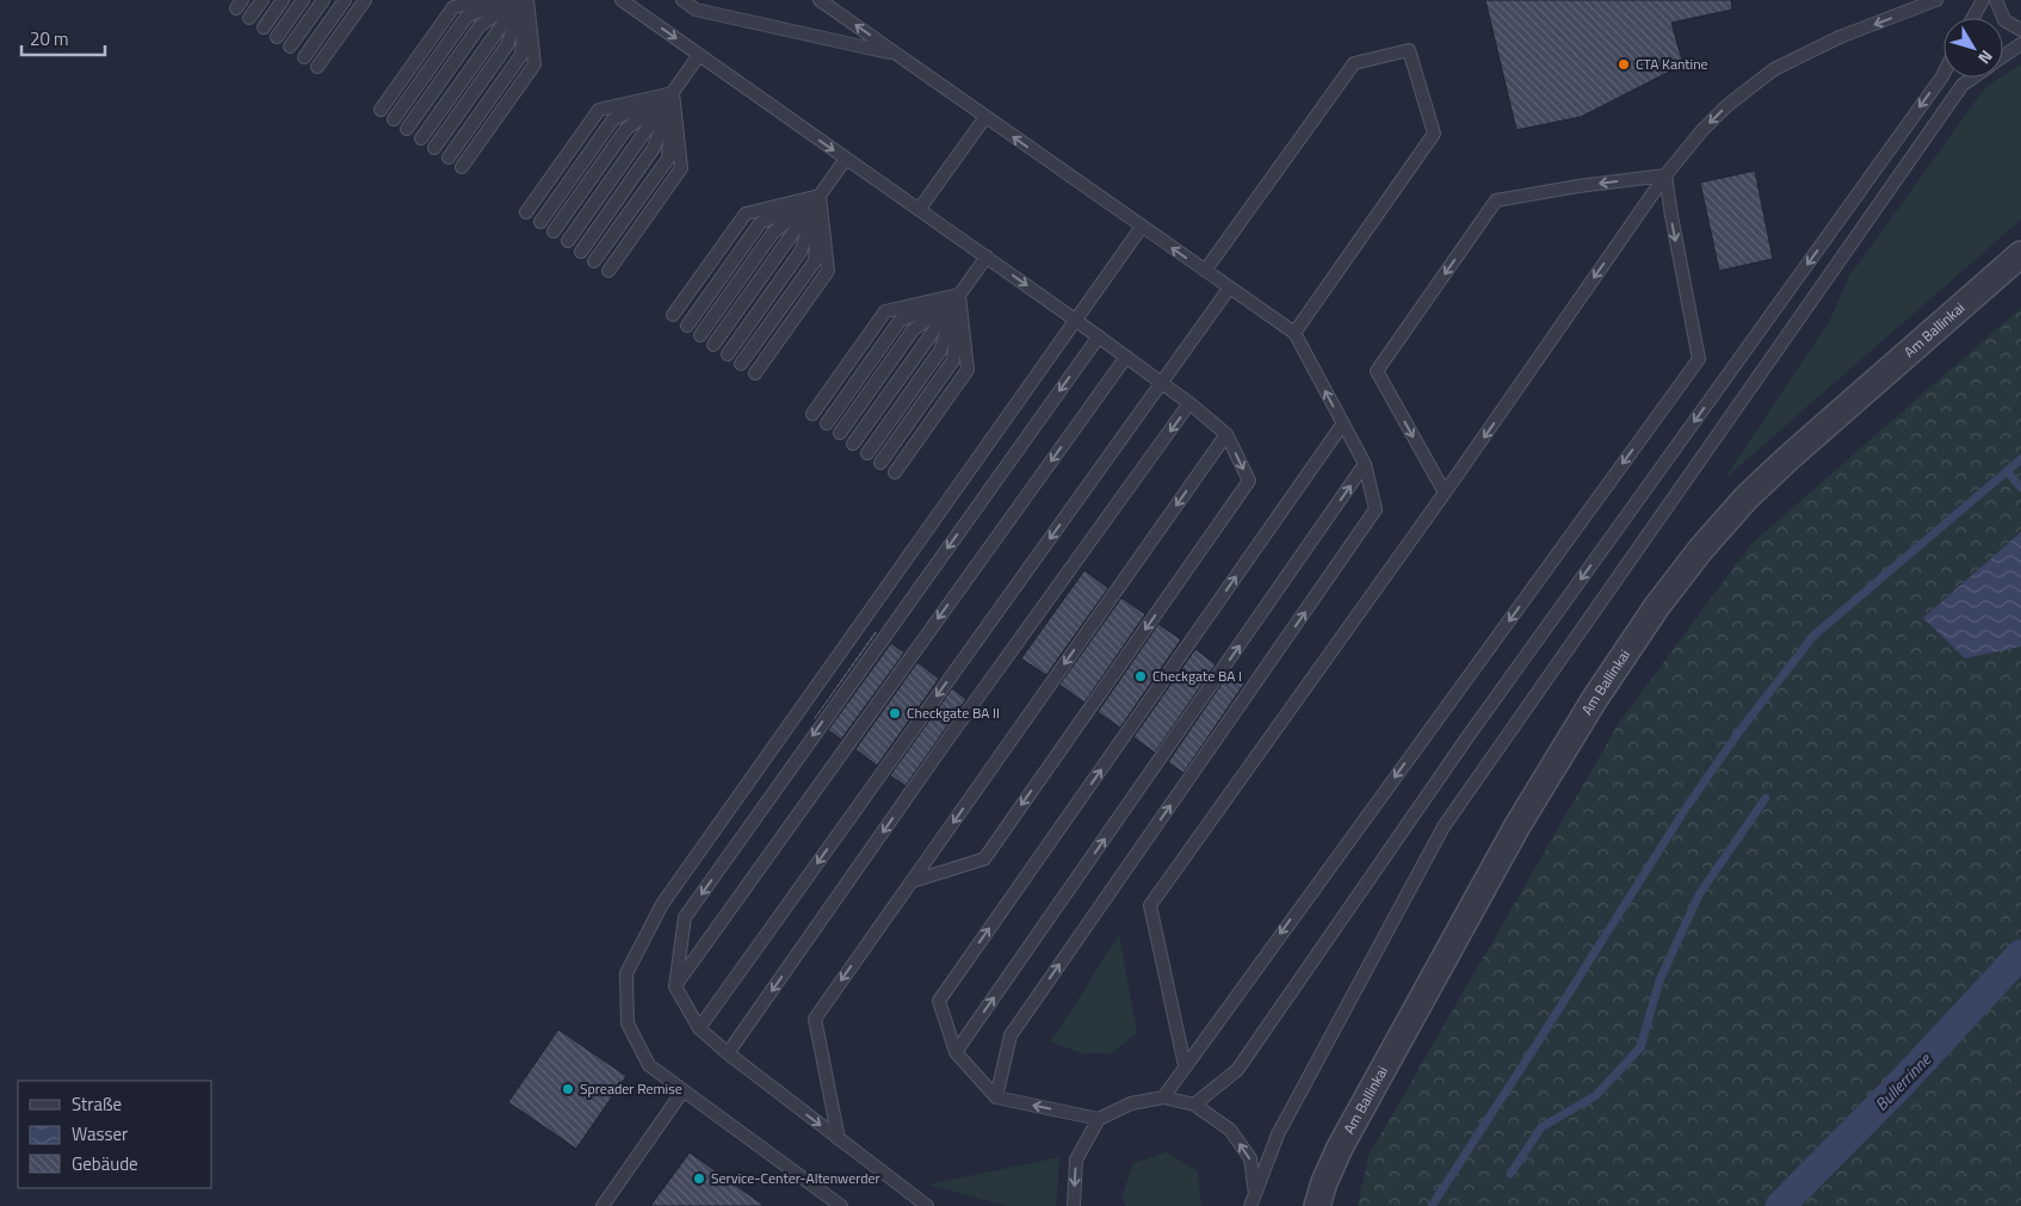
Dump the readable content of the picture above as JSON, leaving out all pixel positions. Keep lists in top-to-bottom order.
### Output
{
  "streets": {
    "street": ["Am Ballinkai"]
  },
  "water": ["Bullerrinne"],
  "places": [
    "CTA Kantine",
    "Checkgate BA I",
    "Checkgate BA II",
    "Spreader Remise",
    "Service-Center-Altenwerder"
  ],
  "legend": ["Straße", "Wasser", "Gebäude"],
  "scale_bar": "20 m",
  "north": "bottom right"
}
